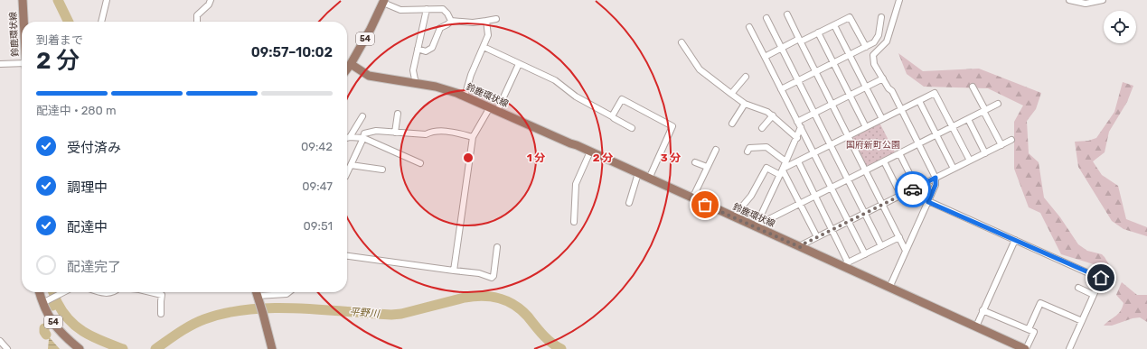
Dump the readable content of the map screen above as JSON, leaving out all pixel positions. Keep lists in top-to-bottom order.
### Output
{
  "streets": {
    "main road": ["鈴鹿環状線", "54"]
  },
  "crossings": [
    ["鈴鹿環状線", "54"]
  ],
  "water": ["平野川"],
  "parks": ["国府新町公園"],
  "page": {
    "heading": ["2 分", "到着まで", "09:57–10:02"],
    "bar": "配達中 · 280 m",
    "list": [
      ["受付済み", "09:42"],
      ["調理中", "09:47"],
      ["配達中", "09:51"],
      "配達完了"
    ]
  },
  "rings": ["1 分", "2 分", "3 分"]
}
